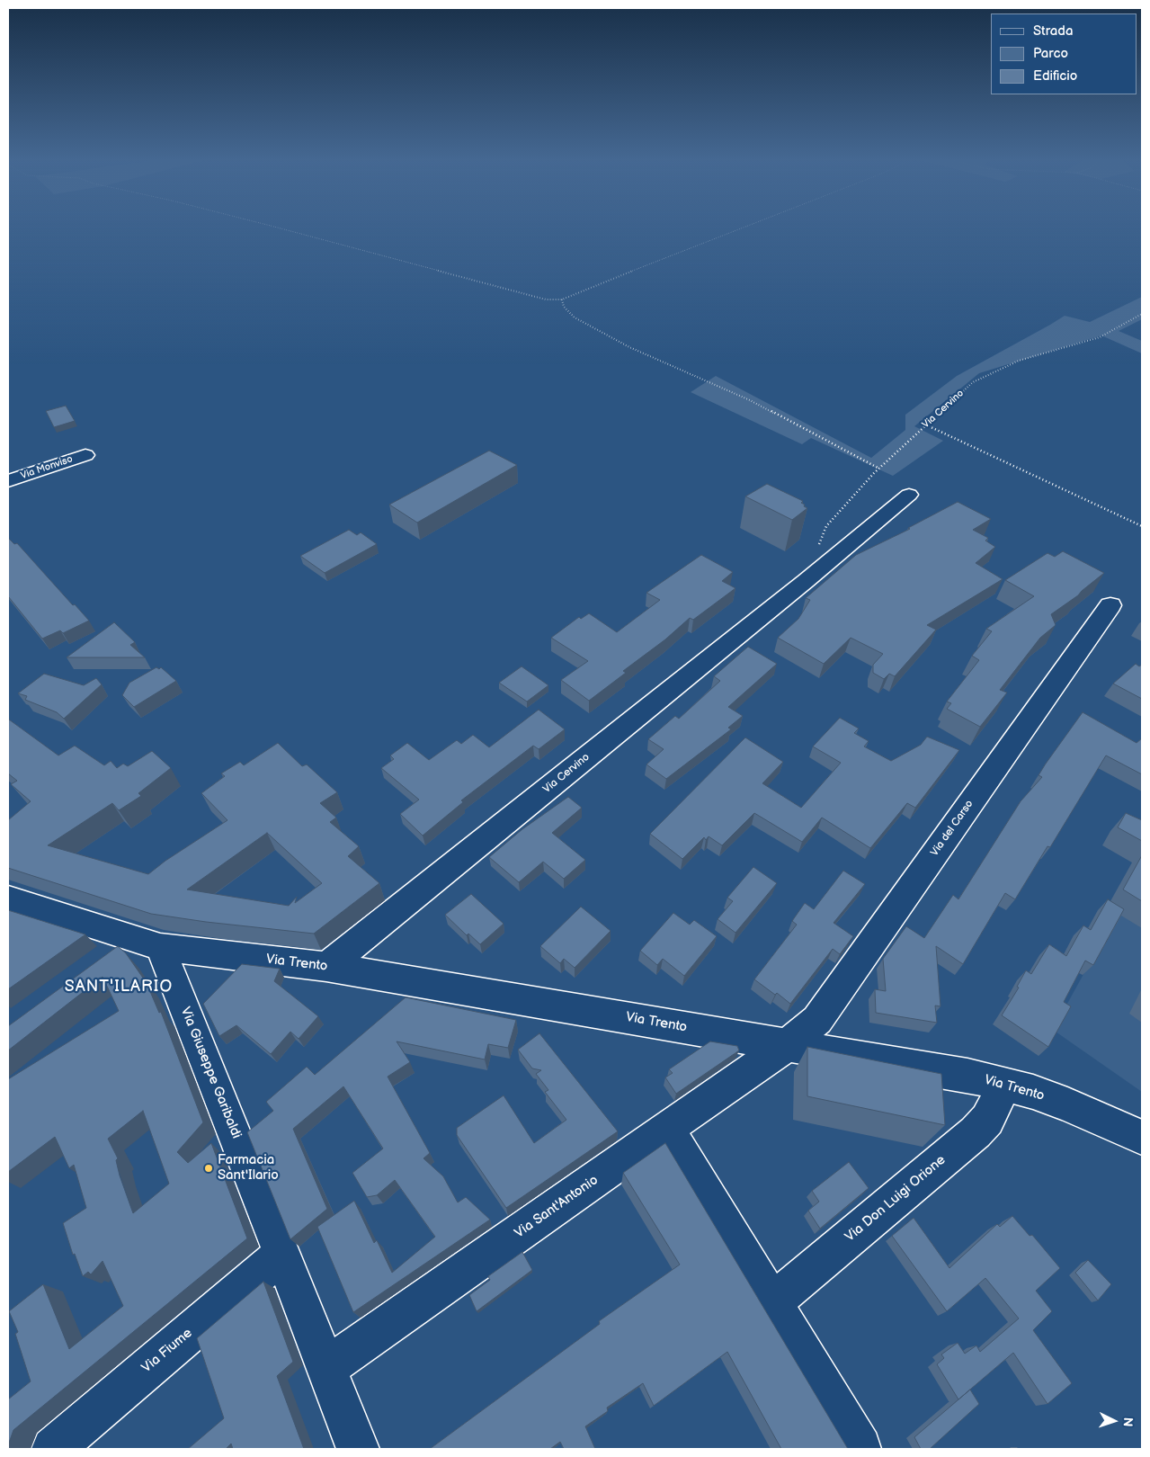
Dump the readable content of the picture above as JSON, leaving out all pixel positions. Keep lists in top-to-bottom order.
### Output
{
  "streets": {
    "street": [
      "Via Cervino",
      "Via Monviso",
      "Via del Carso",
      "Via Trento",
      "Via Giuseppe Garibaldi",
      "Via Don Luigi Orione",
      "Via Sant'Antonio",
      "Via Fiume"
    ]
  },
  "crossings": [
    ["Via Cervino", "Via Trento"],
    ["Via del Carso", "Via Trento"],
    ["Via del Carso", "Via Sant'Antonio"],
    ["Via Trento", "Via Giuseppe Garibaldi"],
    ["Via Trento", "Via Don Luigi Orione"],
    ["Via Trento", "Via Sant'Antonio"],
    ["Via Giuseppe Garibaldi", "Via Sant'Antonio"],
    ["Via Giuseppe Garibaldi", "Via Fiume"]
  ],
  "districts": ["SANT'ILARIO"],
  "places": ["Farmacia Sant'Ilario"],
  "legend": ["Strada", "Parco", "Edificio"],
  "north": "right"
}
